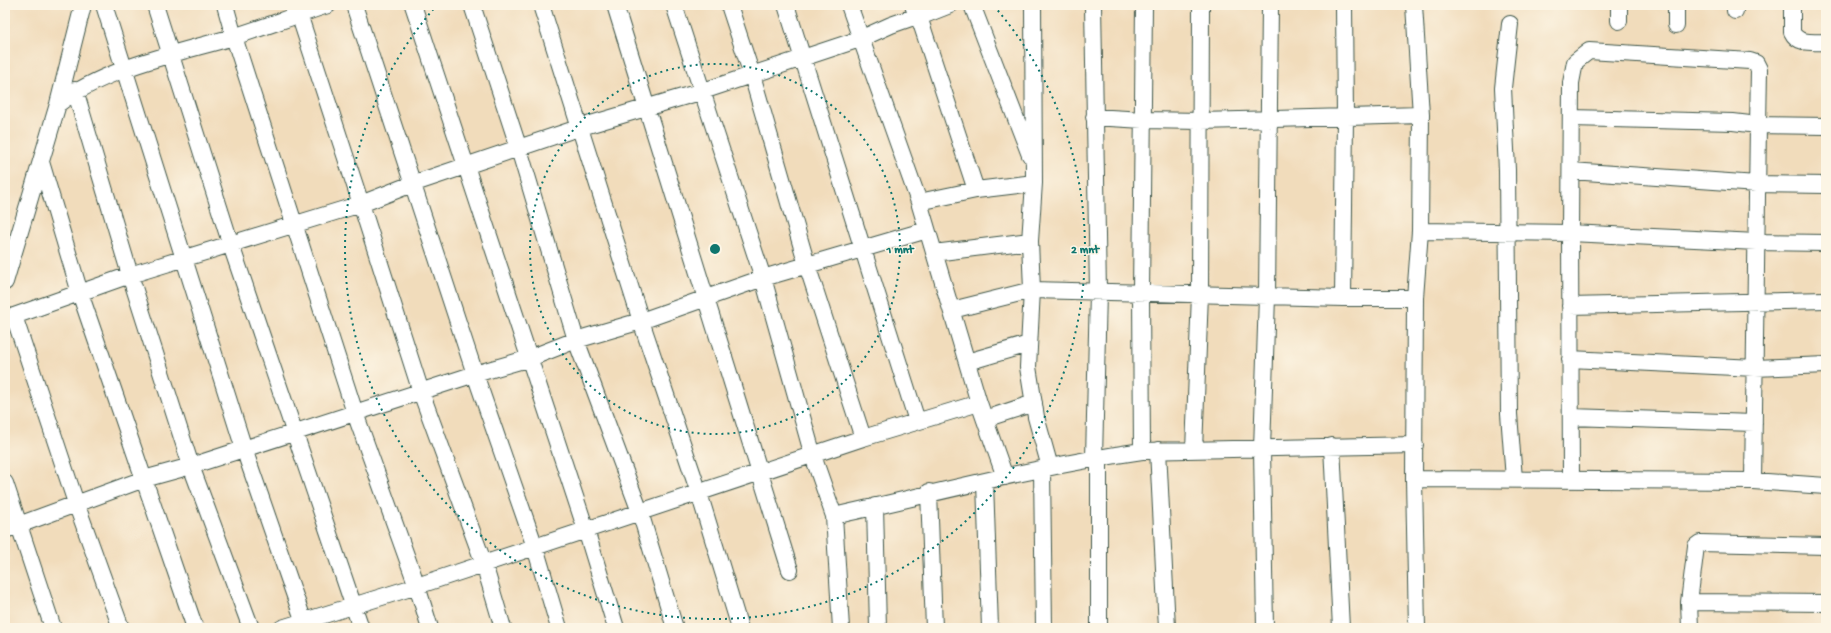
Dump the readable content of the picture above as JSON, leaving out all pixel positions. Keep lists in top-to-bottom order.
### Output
{
  "rings": ["1 mnt", "2 mnt"]
}
